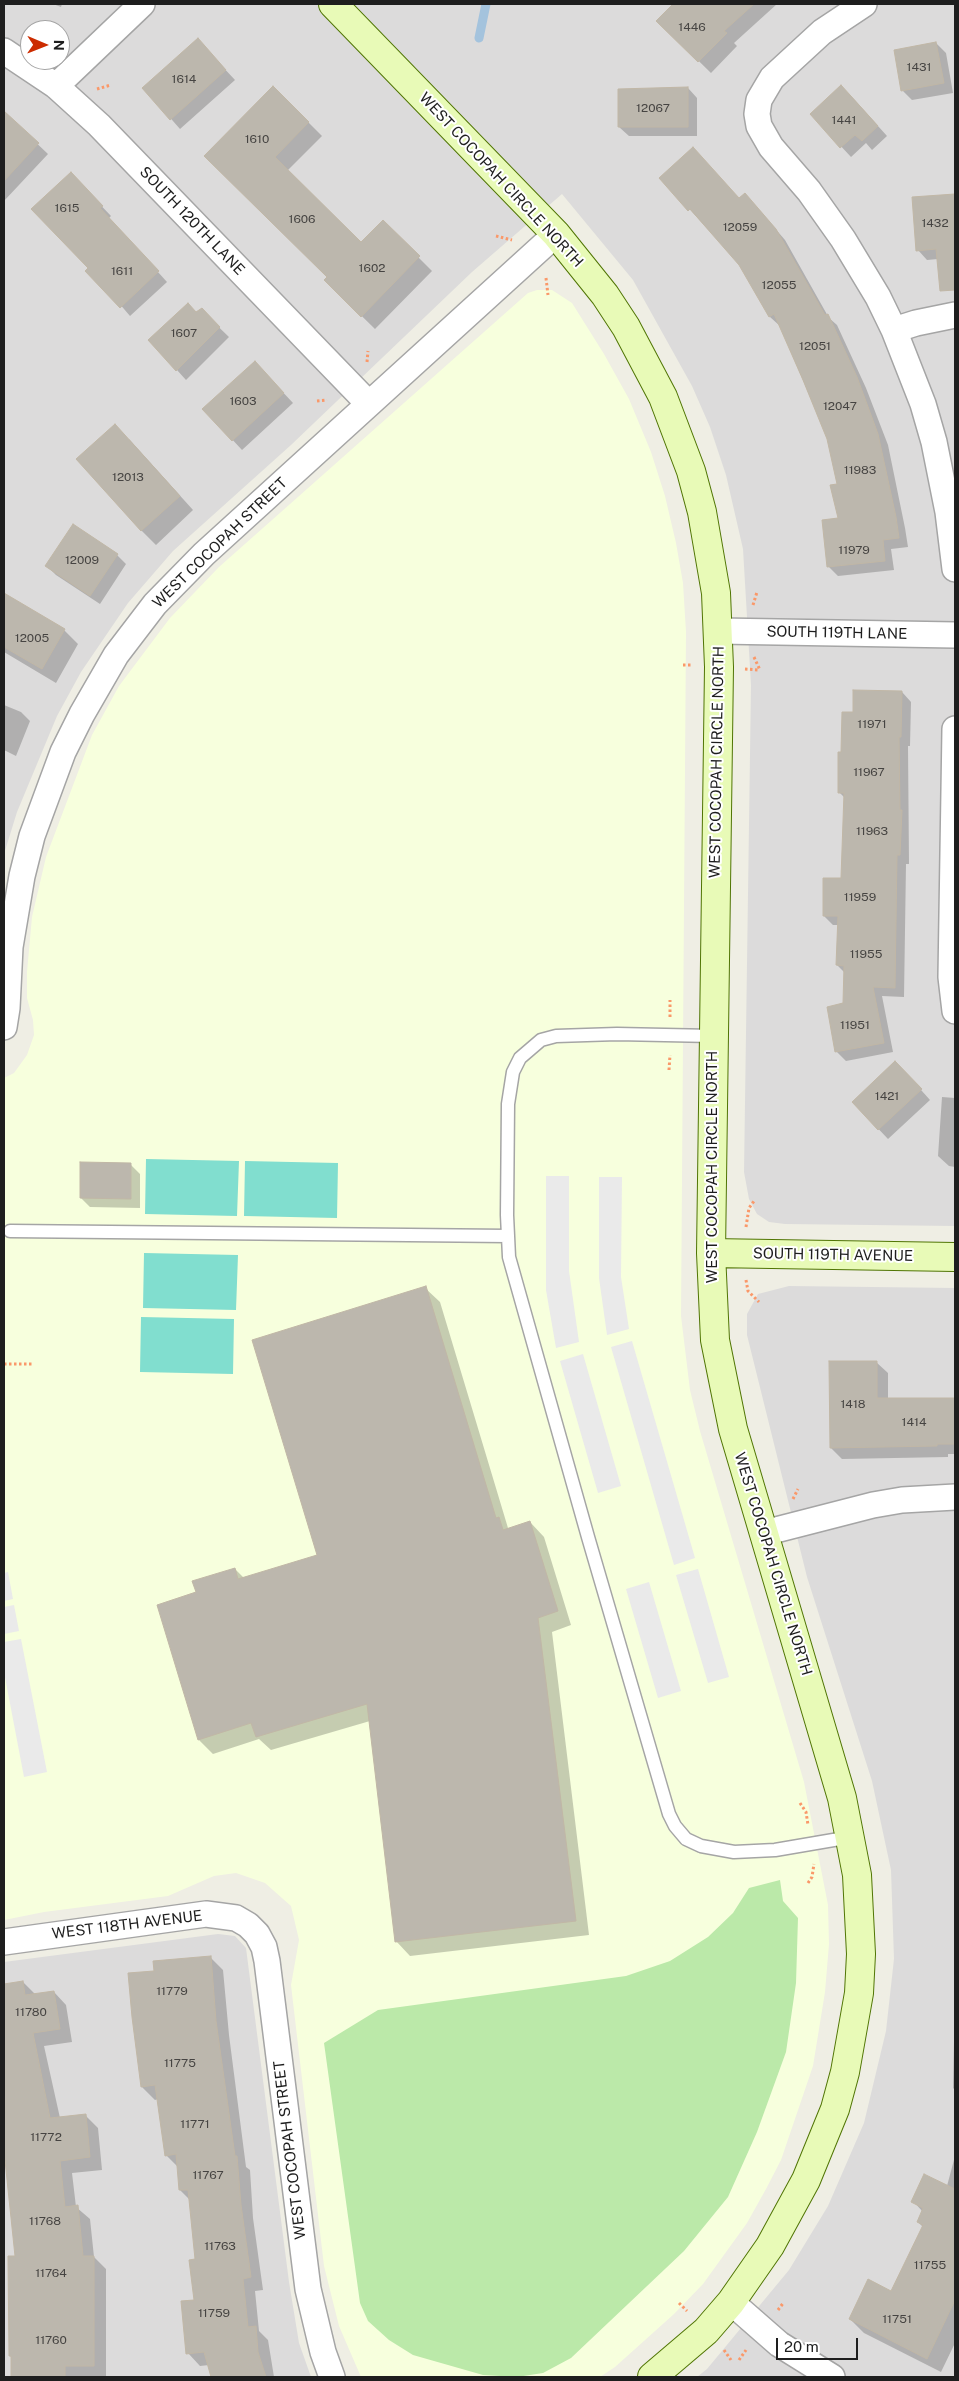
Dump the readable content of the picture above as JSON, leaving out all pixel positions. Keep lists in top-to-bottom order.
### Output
{
  "streets": {
    "street": [
      "WEST COCOPAH CIRCLE NORTH",
      "SOUTH 120TH LANE",
      "WEST COCOPAH STREET",
      "SOUTH 119TH LANE",
      "SOUTH 119TH AVENUE",
      "WEST 118TH AVENUE"
    ]
  },
  "crossings": [
    ["WEST COCOPAH CIRCLE NORTH", "WEST COCOPAH STREET"],
    ["WEST COCOPAH CIRCLE NORTH", "SOUTH 119TH LANE"],
    ["WEST COCOPAH CIRCLE NORTH", "SOUTH 119TH AVENUE"],
    ["SOUTH 120TH LANE", "WEST COCOPAH STREET"],
    ["WEST COCOPAH STREET", "WEST 118TH AVENUE"]
  ],
  "house_numbers": [
    "1446",
    "1431",
    "1614",
    "12067",
    "1441",
    "1610",
    "1615",
    "1606",
    "1432",
    "12059",
    "1602",
    "1611",
    "12055",
    "1607",
    "12051",
    "1603",
    "12047",
    "11983",
    "12013",
    "11979",
    "12009",
    "12005",
    "11971",
    "11967",
    "11963",
    "11959",
    "11955",
    "11951",
    "1421",
    "1418",
    "1414",
    "11779",
    "11780",
    "11775",
    "11771",
    "11772",
    "11767",
    "11768",
    "11763",
    "11755",
    "11764",
    "11759",
    "11751",
    "11760"
  ],
  "scale_bar": "20 m",
  "north": "right"
}
